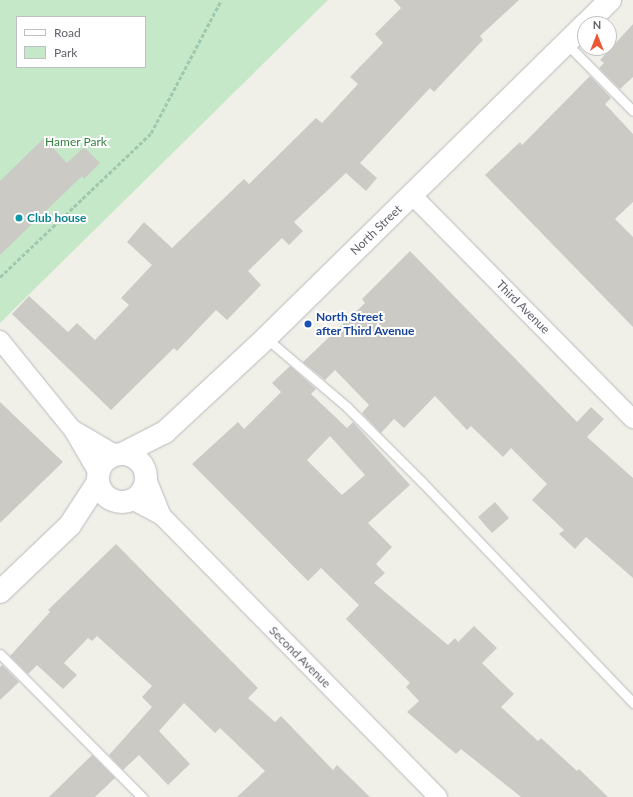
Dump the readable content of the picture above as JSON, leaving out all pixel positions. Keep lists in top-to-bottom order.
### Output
{
  "streets": {
    "main road": ["North Street"],
    "street": ["Third Avenue", "Second Avenue"]
  },
  "crossings": [
    ["North Street", "Third Avenue"],
    ["North Street", "Second Avenue"]
  ],
  "parks": ["Hamer Park"],
  "places": ["Club house", "North Street after Third Avenue"],
  "legend": ["Road", "Park"],
  "north": "top"
}
